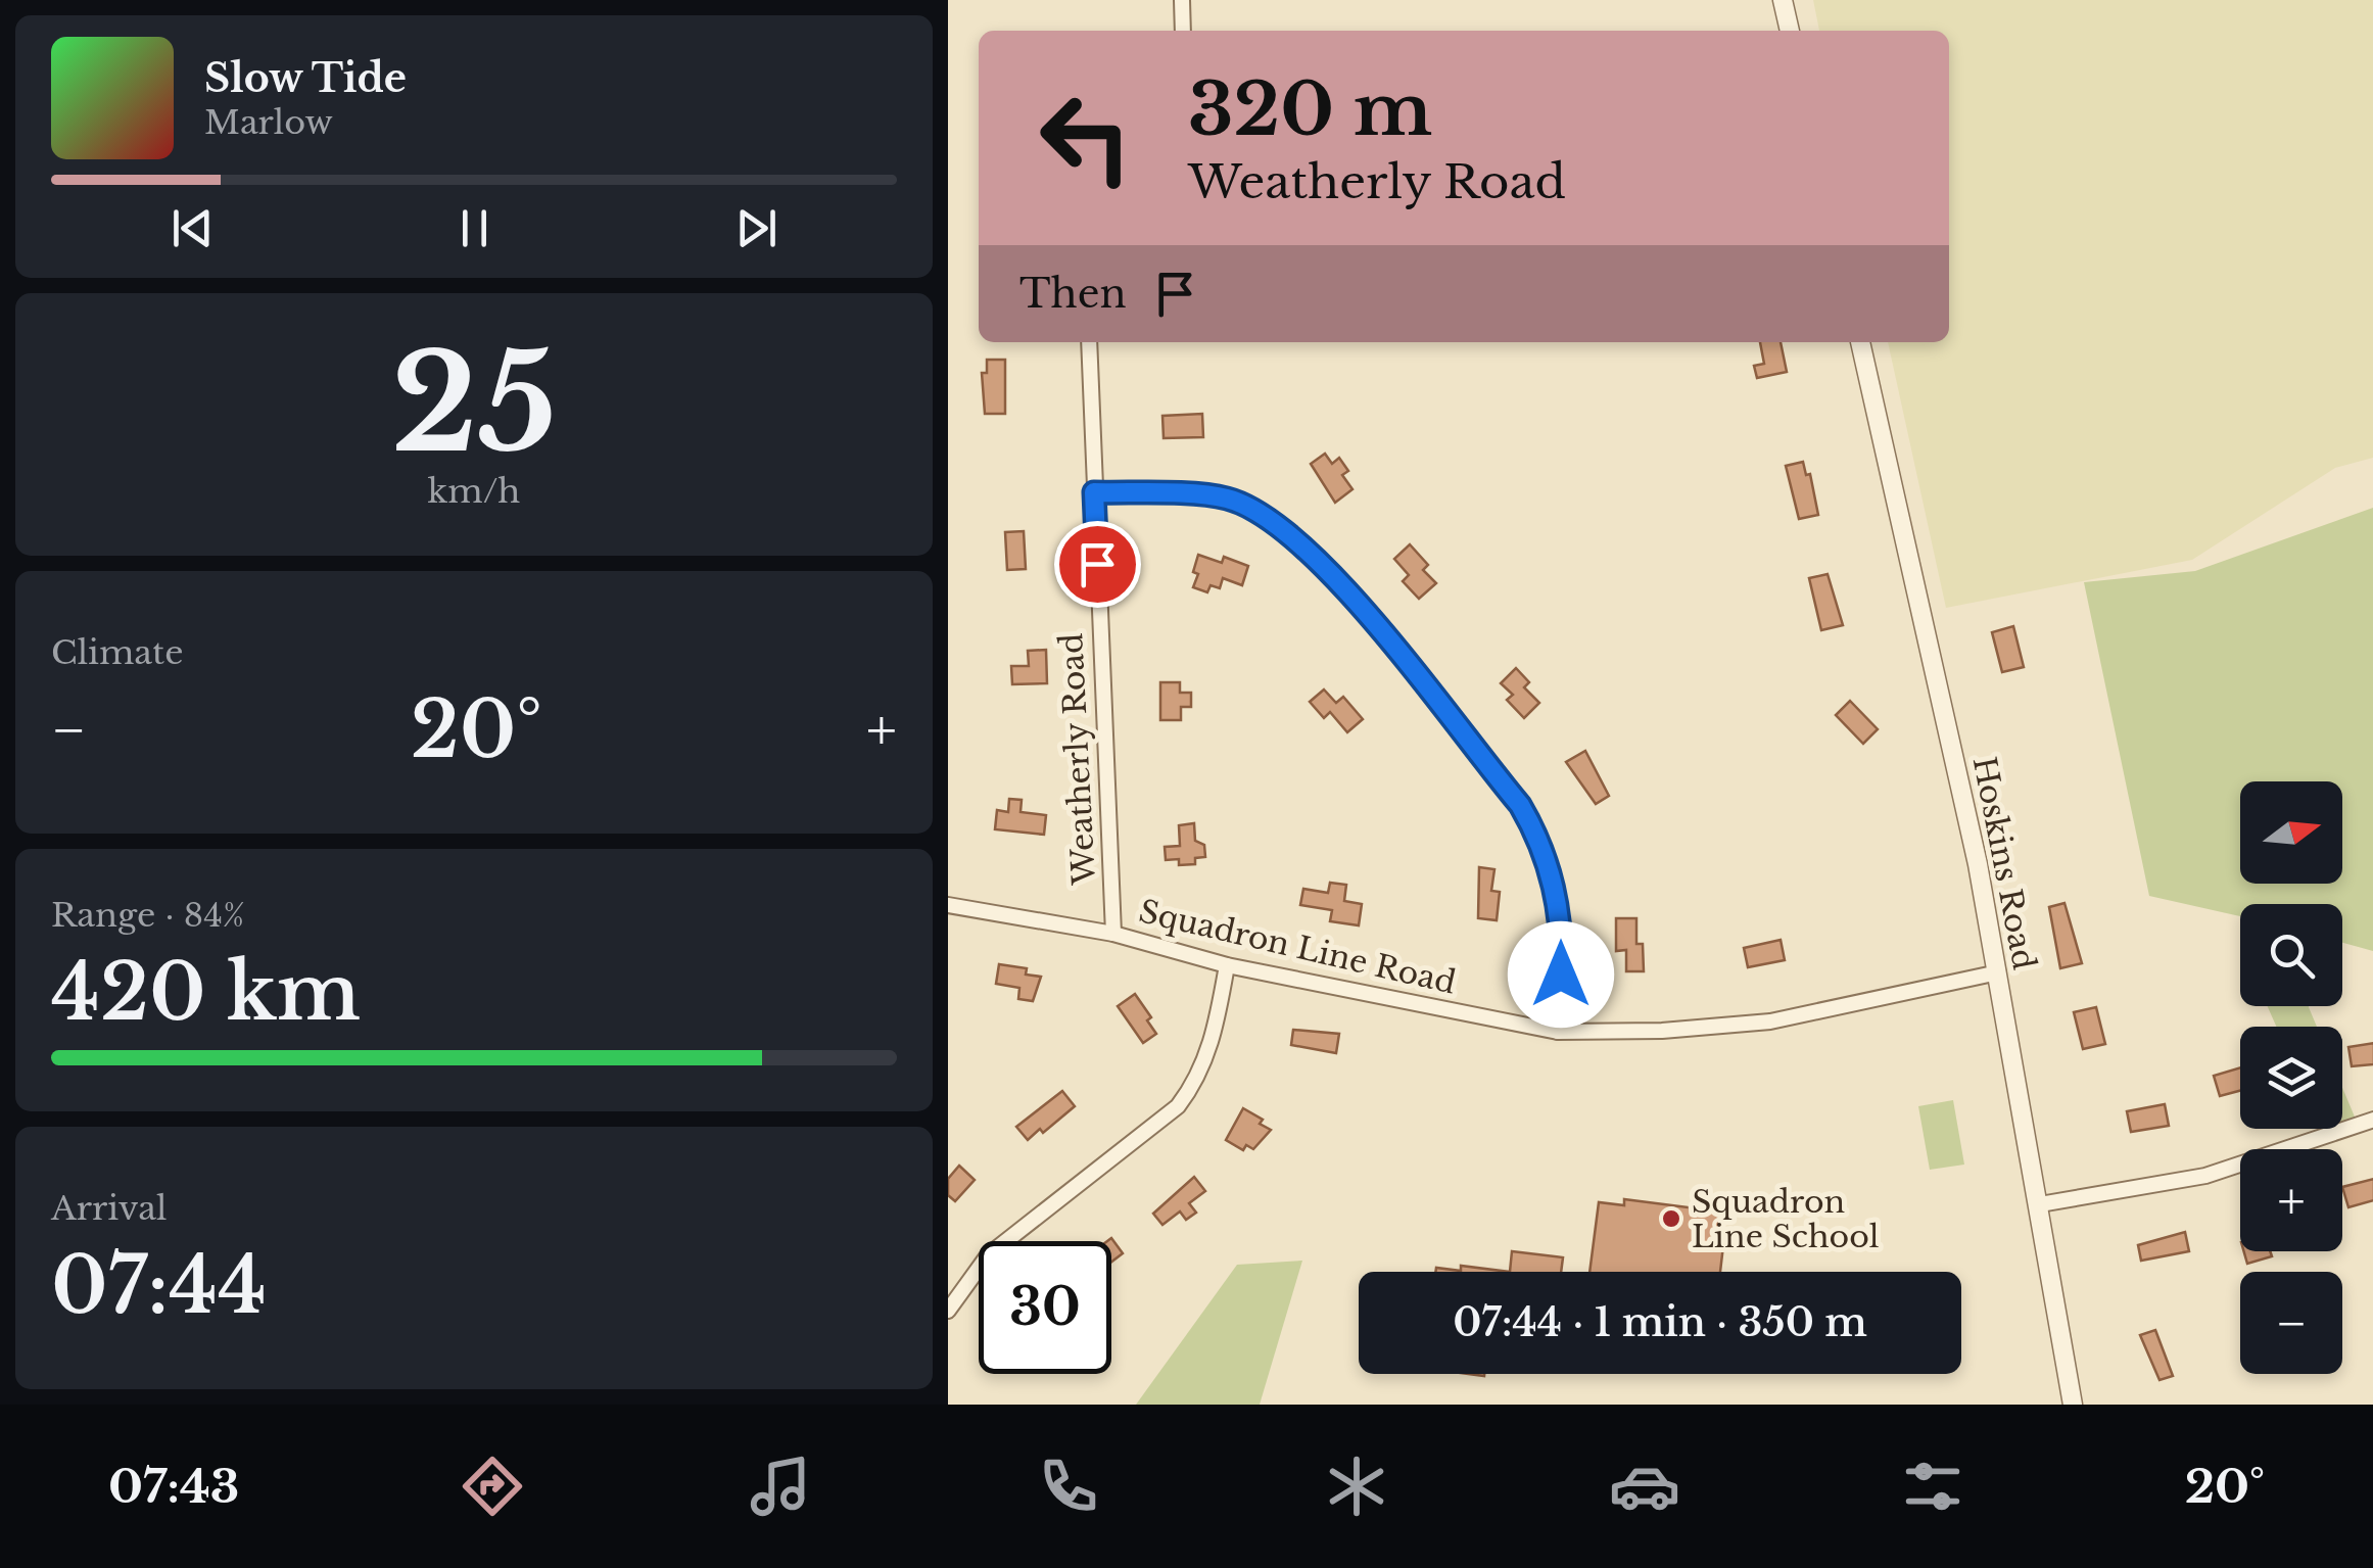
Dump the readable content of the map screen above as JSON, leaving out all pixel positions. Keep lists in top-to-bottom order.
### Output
{
  "streets": {
    "street": ["Weatherly Road", "Hoskins Road", "Squadron Line Road"]
  },
  "crossings": [
    ["Weatherly Road", "Squadron Line Road"],
    ["Hoskins Road", "Squadron Line Road"]
  ],
  "places": ["Squadron Line School"],
  "north": "right",
  "page": {
    "turn": ["320 m", "Weatherly Road"],
    "song": ["Slow Tide", "Marlow"],
    "then": "Then",
    "tile": [
      ["25", "km/h"],
      "Climate",
      ["Range · 84%", "420 km"],
      ["Arrival", "07:44"]
    ],
    "heat": ["−", "20°", "+"],
    "map_buttons": ["+", "−"],
    "limit": "30",
    "trip": "07:44 · 1 min · 350 m",
    "tabs": ["07:43", "20°"]
  }
}
